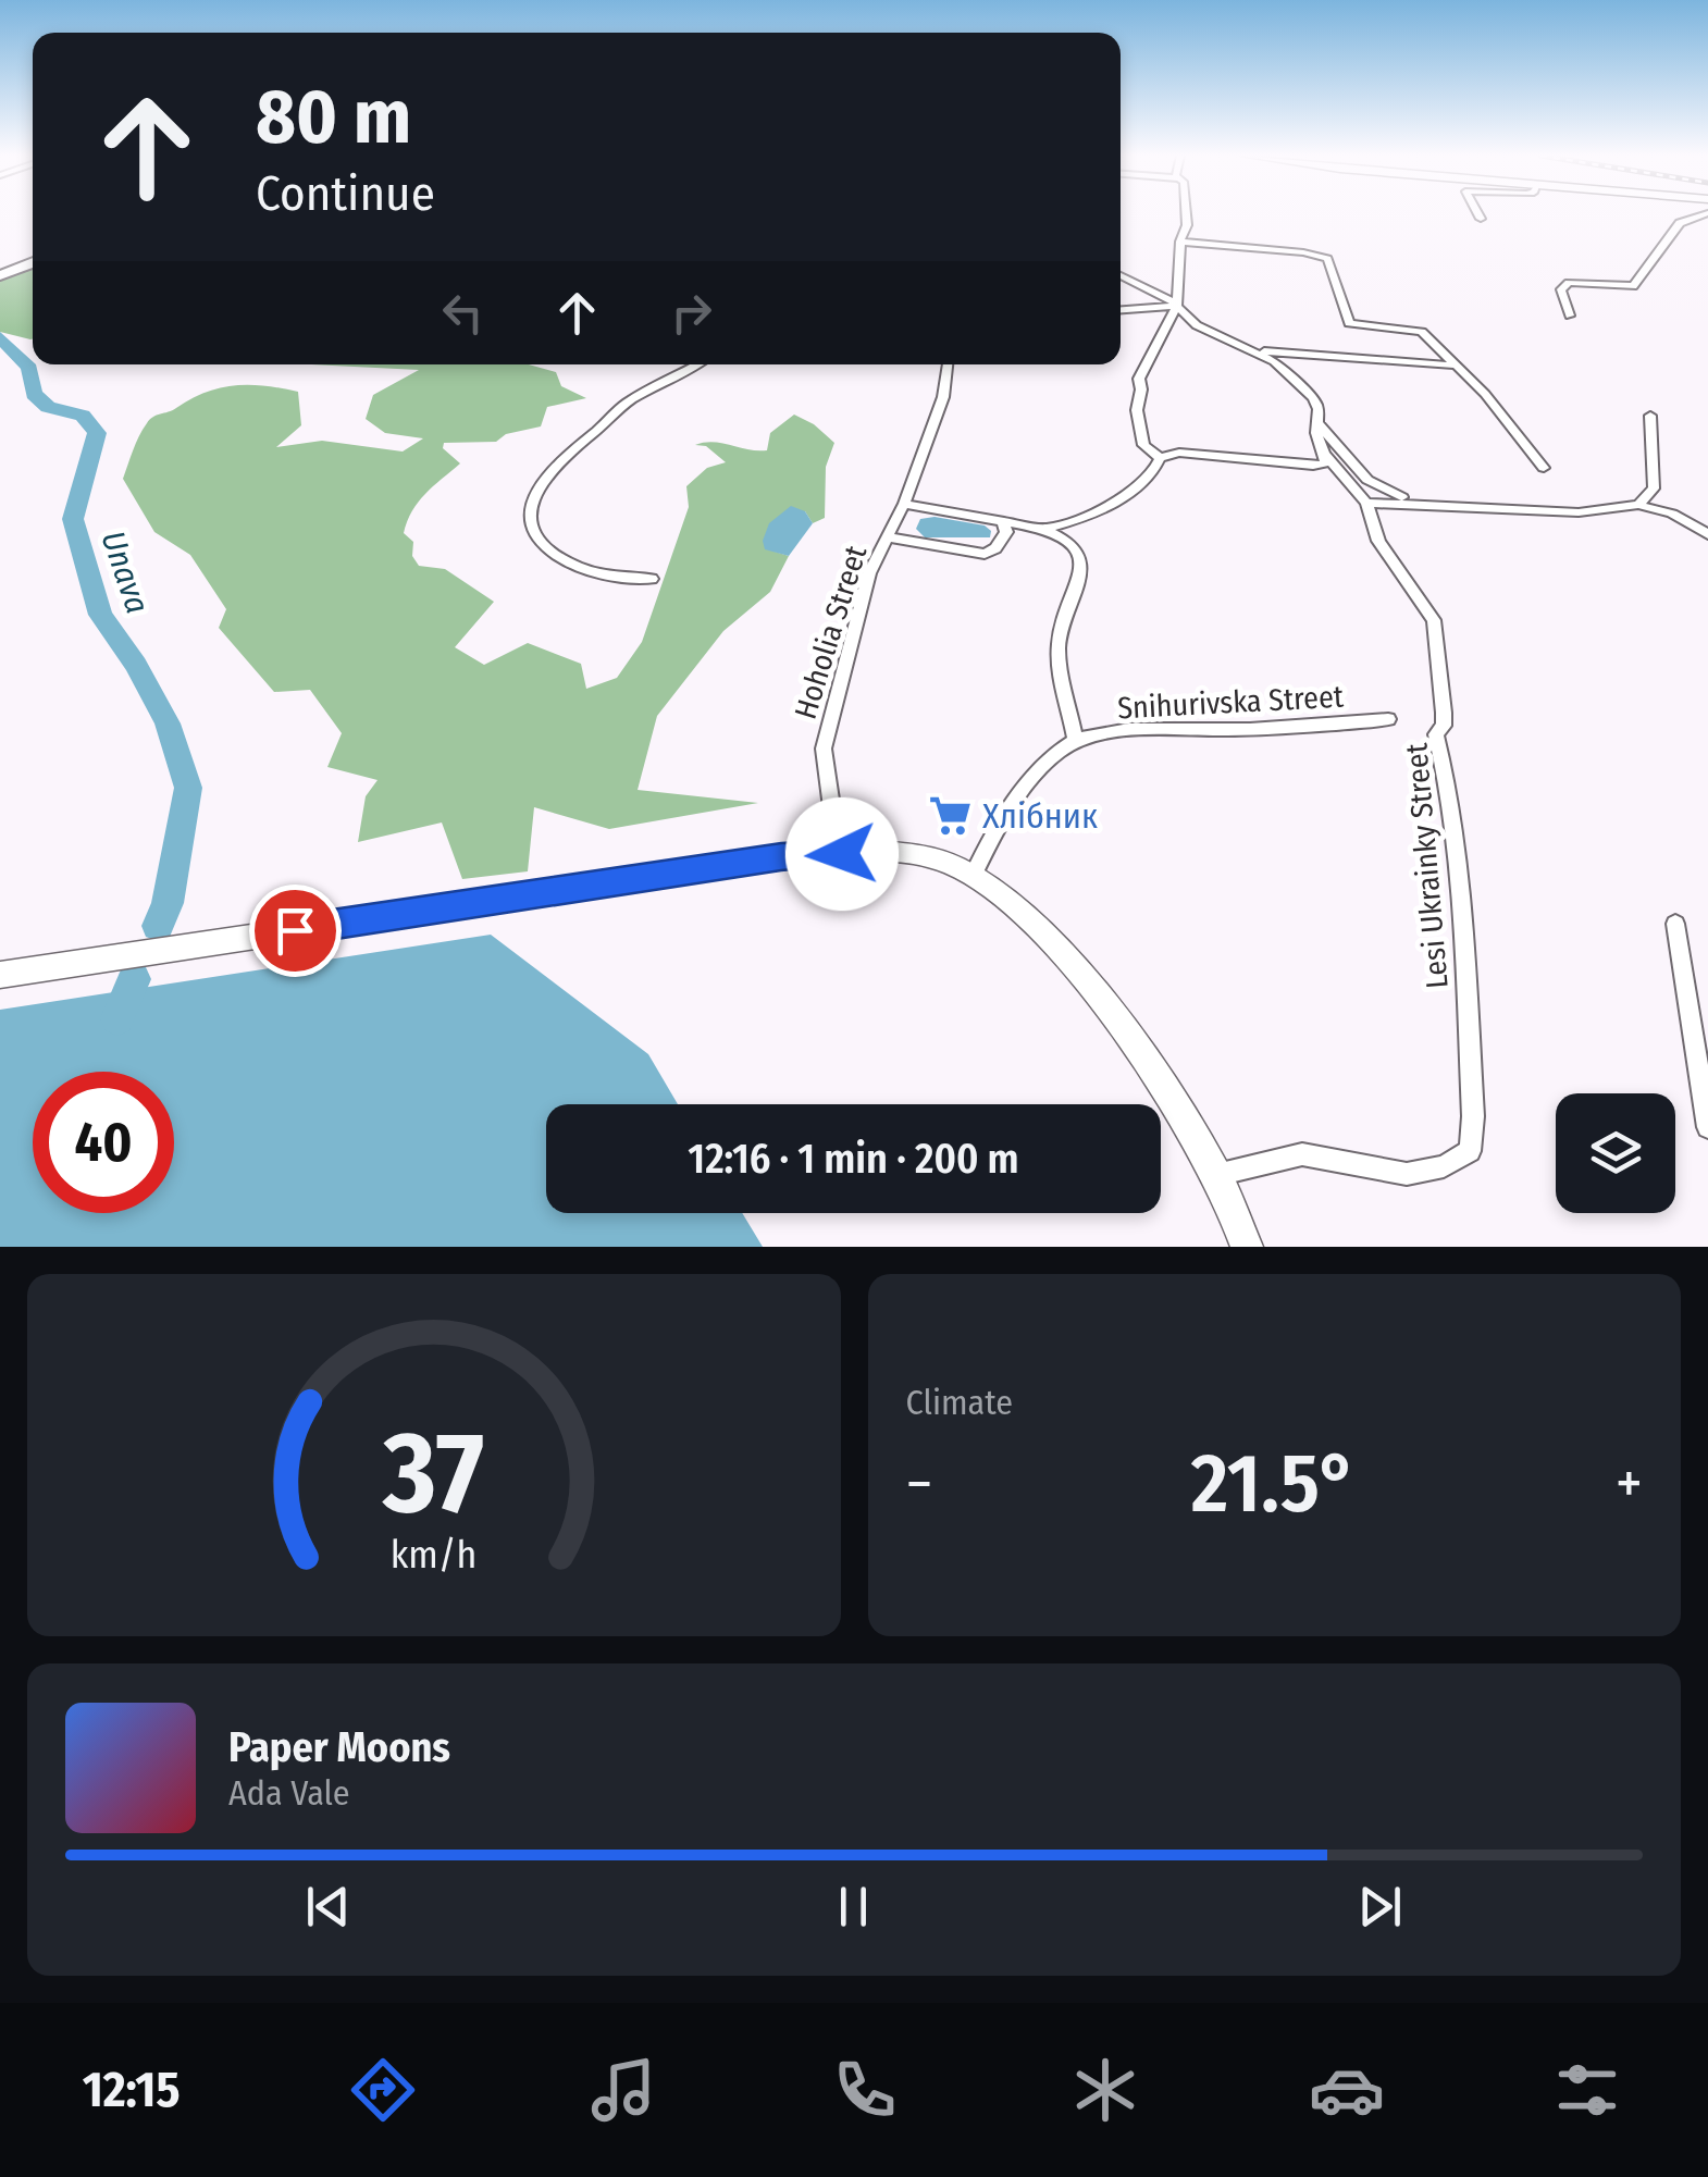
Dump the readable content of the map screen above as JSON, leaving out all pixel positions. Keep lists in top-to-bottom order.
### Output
{
  "streets": {
    "street": ["Hoholia Street", "Snihurivska Street", "Lesi Ukrainky Street"]
  },
  "water": ["Unava"],
  "places": {
    "supermarket": ["Хлібник"]
  },
  "page": {
    "turn": ["80 m", "Continue"],
    "limit": "40",
    "trip": "12:16 · 1 min · 200 m",
    "tile": "Climate",
    "heat": ["−", "21.5°", "+"],
    "song": ["Paper Moons", "Ada Vale"],
    "tabs": "12:15",
    "gauge": ["37", "km/h"]
  }
}
